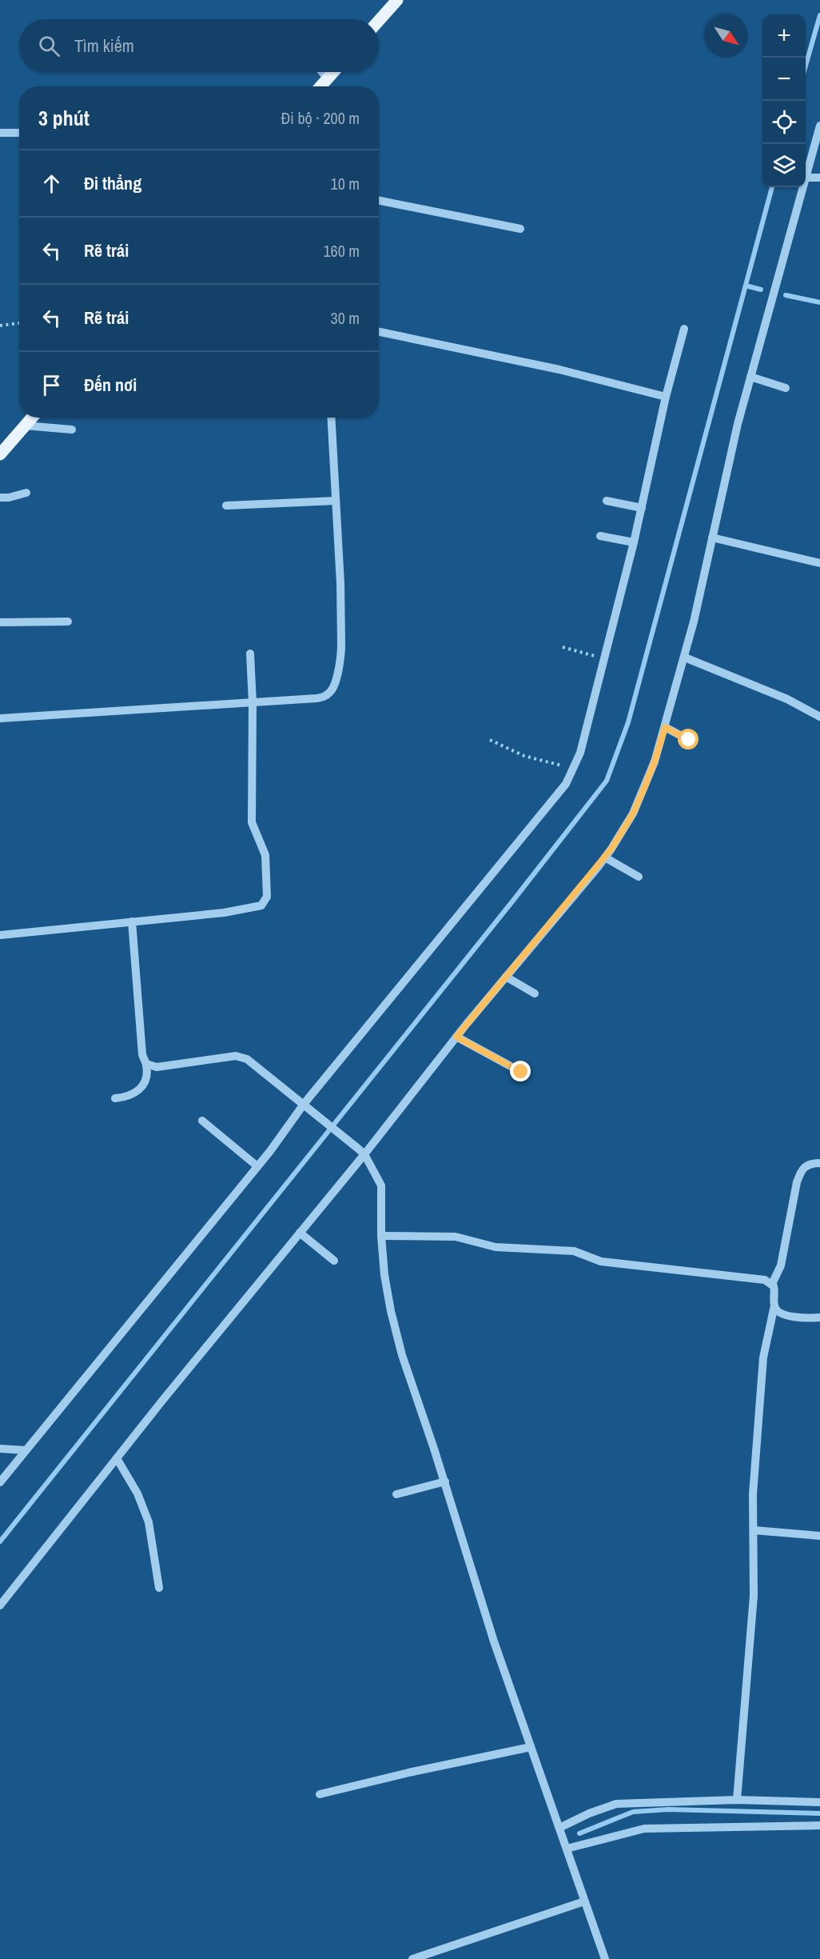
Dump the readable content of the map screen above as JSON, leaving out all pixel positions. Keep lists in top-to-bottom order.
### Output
{
  "north": "bottom right",
  "page": {
    "map_buttons": ["+", "−"],
    "search": "Tìm kiếm",
    "heading": ["3 phút", "Đi bộ · 200 m"],
    "list": [
      ["Đi thẳng", "10 m"],
      ["Rẽ trái", "160 m"],
      ["Rẽ trái", "30 m"],
      "Đến nơi"
    ]
  }
}
